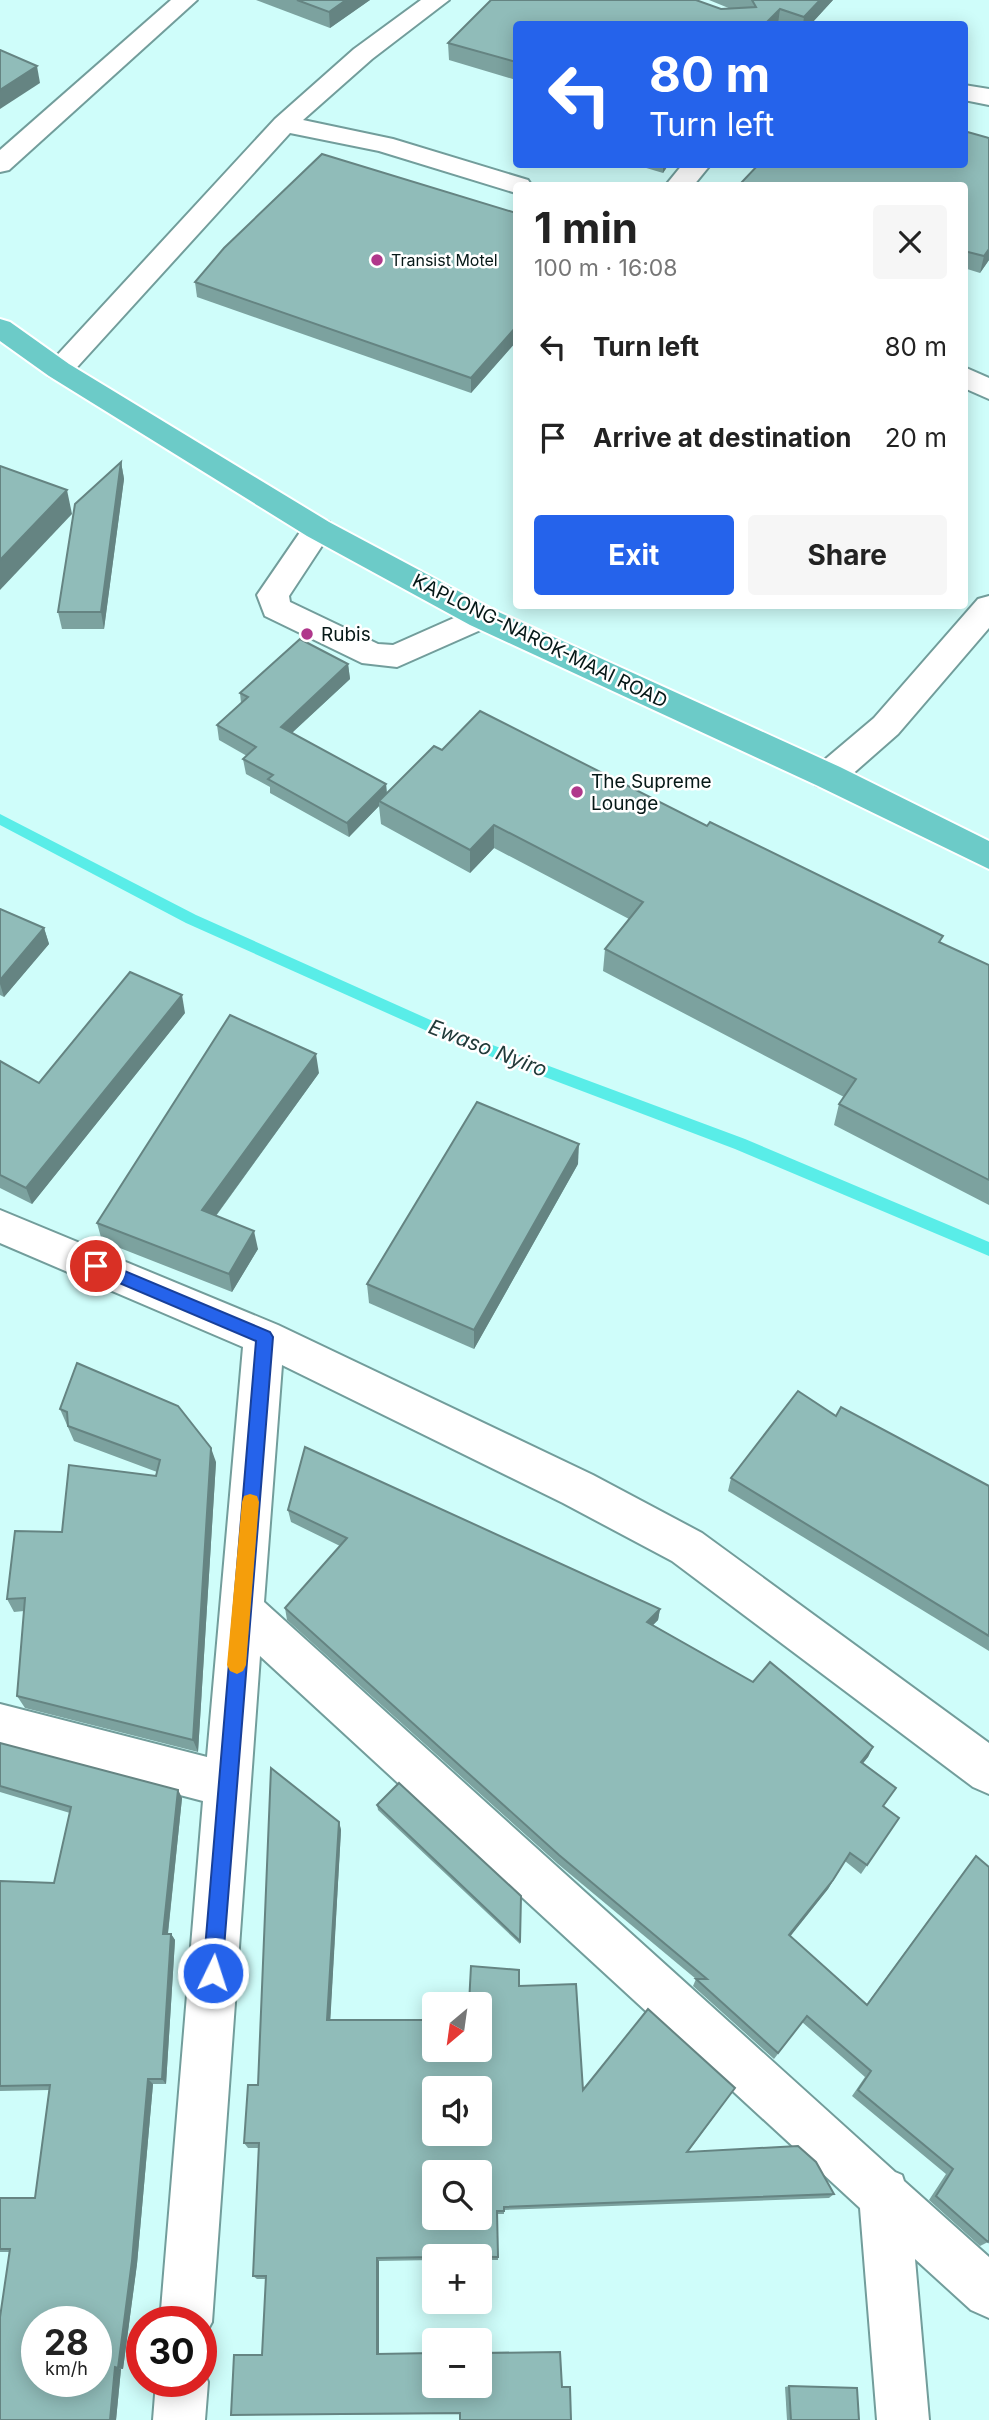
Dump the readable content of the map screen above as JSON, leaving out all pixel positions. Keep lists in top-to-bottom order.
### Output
{
  "streets": {
    "highway": ["KAPLONG-NAROK-MAAI ROAD"]
  },
  "water": ["Ewaso Nyiro"],
  "places": ["Transist Motel", "Rubis", "The Supreme Lounge"],
  "north": "bottom left",
  "page": {
    "turn": ["80 m", "Turn left"],
    "heading": ["1 min", "100 m · 16:08"],
    "list": [
      {
        "name": "Turn left",
        "value": "80 m"
      },
      {
        "name": "Arrive at destination",
        "value": "20 m"
      }
    ],
    "buttons": ["Exit", "Share"],
    "map_buttons": ["+", "−"],
    "speed": "28 km/h",
    "limit": "30"
  }
}
